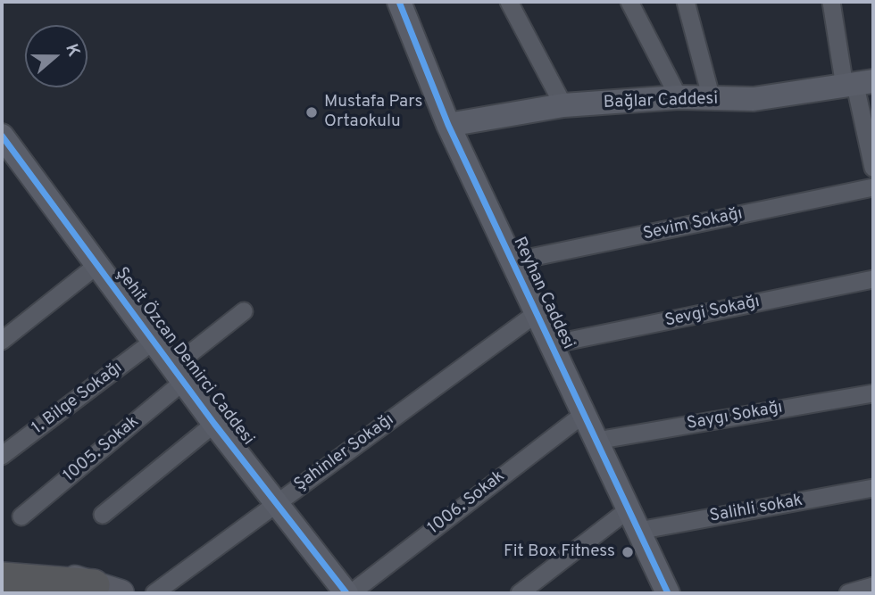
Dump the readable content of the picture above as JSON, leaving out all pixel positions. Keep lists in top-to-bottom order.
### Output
{
  "streets": {
    "street": [
      "Bağlar Caddesi",
      "Sevim Sokağı",
      "Reyhan Caddesi",
      "Sevgi Sokağı",
      "Şehit Özcan Demirci Caddesi",
      "1. Bilge Sokağı",
      "Saygı Sokağı",
      "1005. Sokak",
      "Şahinler Sokağı",
      "1006. Sokak",
      "Salihli sokak"
    ]
  },
  "crossings": [
    ["Bağlar Caddesi", "Reyhan Caddesi"],
    ["Sevim Sokağı", "Reyhan Caddesi"],
    ["Reyhan Caddesi", "Sevgi Sokağı"],
    ["Reyhan Caddesi", "Saygı Sokağı"],
    ["Reyhan Caddesi", "Şahinler Sokağı"],
    ["Reyhan Caddesi", "1006. Sokak"],
    ["Reyhan Caddesi", "Salihli sokak"],
    ["Şehit Özcan Demirci Caddesi", "1. Bilge Sokağı"],
    ["Şehit Özcan Demirci Caddesi", "1005. Sokak"],
    ["Şehit Özcan Demirci Caddesi", "Şahinler Sokağı"]
  ],
  "places": ["Mustafa Pars Ortaokulu", "Fit Box Fitness"],
  "north": "right"
}
